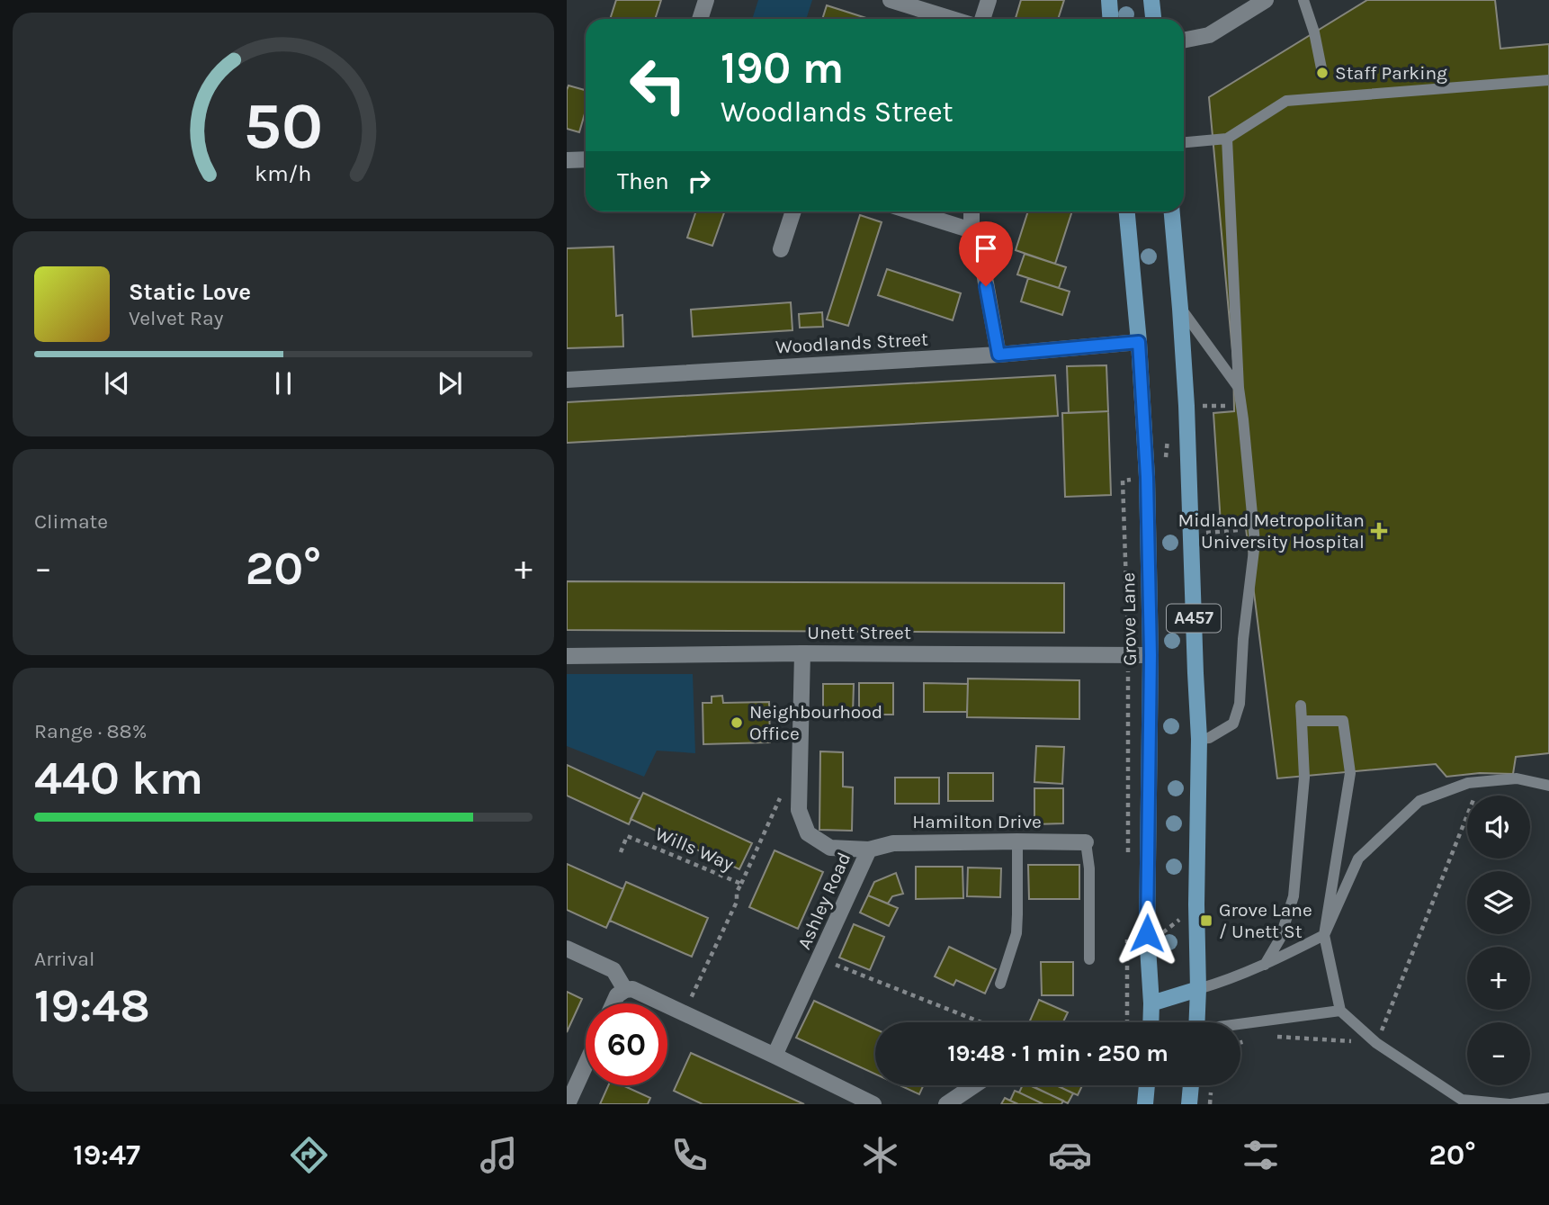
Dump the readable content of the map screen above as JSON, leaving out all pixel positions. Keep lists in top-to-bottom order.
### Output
{
  "streets": {
    "main road": ["A457", "Grove Lane"],
    "street": [
      "Woodlands Street",
      "Unett Street",
      "Hamilton Drive",
      "Ashley Road"
    ],
    "path": ["Wills Way"]
  },
  "crossings": [
    ["Woodlands Street", "Grove Lane"],
    ["Grove Lane", "Unett Street"],
    ["Unett Street", "Ashley Road"],
    ["Hamilton Drive", "Ashley Road"]
  ],
  "places": {
    "other": ["Staff Parking", "Neighbourhood Office"],
    "health": ["Midland Metropolitan University Hospital"],
    "transit": ["Grove Lane / Unett St"]
  },
  "page": {
    "turn": ["190 m", "Woodlands Street"],
    "then": "Then",
    "song": ["Static Love", "Velvet Ray"],
    "tile": [
      "Climate",
      ["Range · 88%", "440 km"],
      ["Arrival", "19:48"]
    ],
    "heat": ["−", "20°", "+"],
    "map_buttons": ["+", "−"],
    "limit": "60",
    "trip": "19:48 · 1 min · 250 m",
    "tabs": ["19:47", "20°"],
    "gauge": ["50", "km/h"]
  }
}
